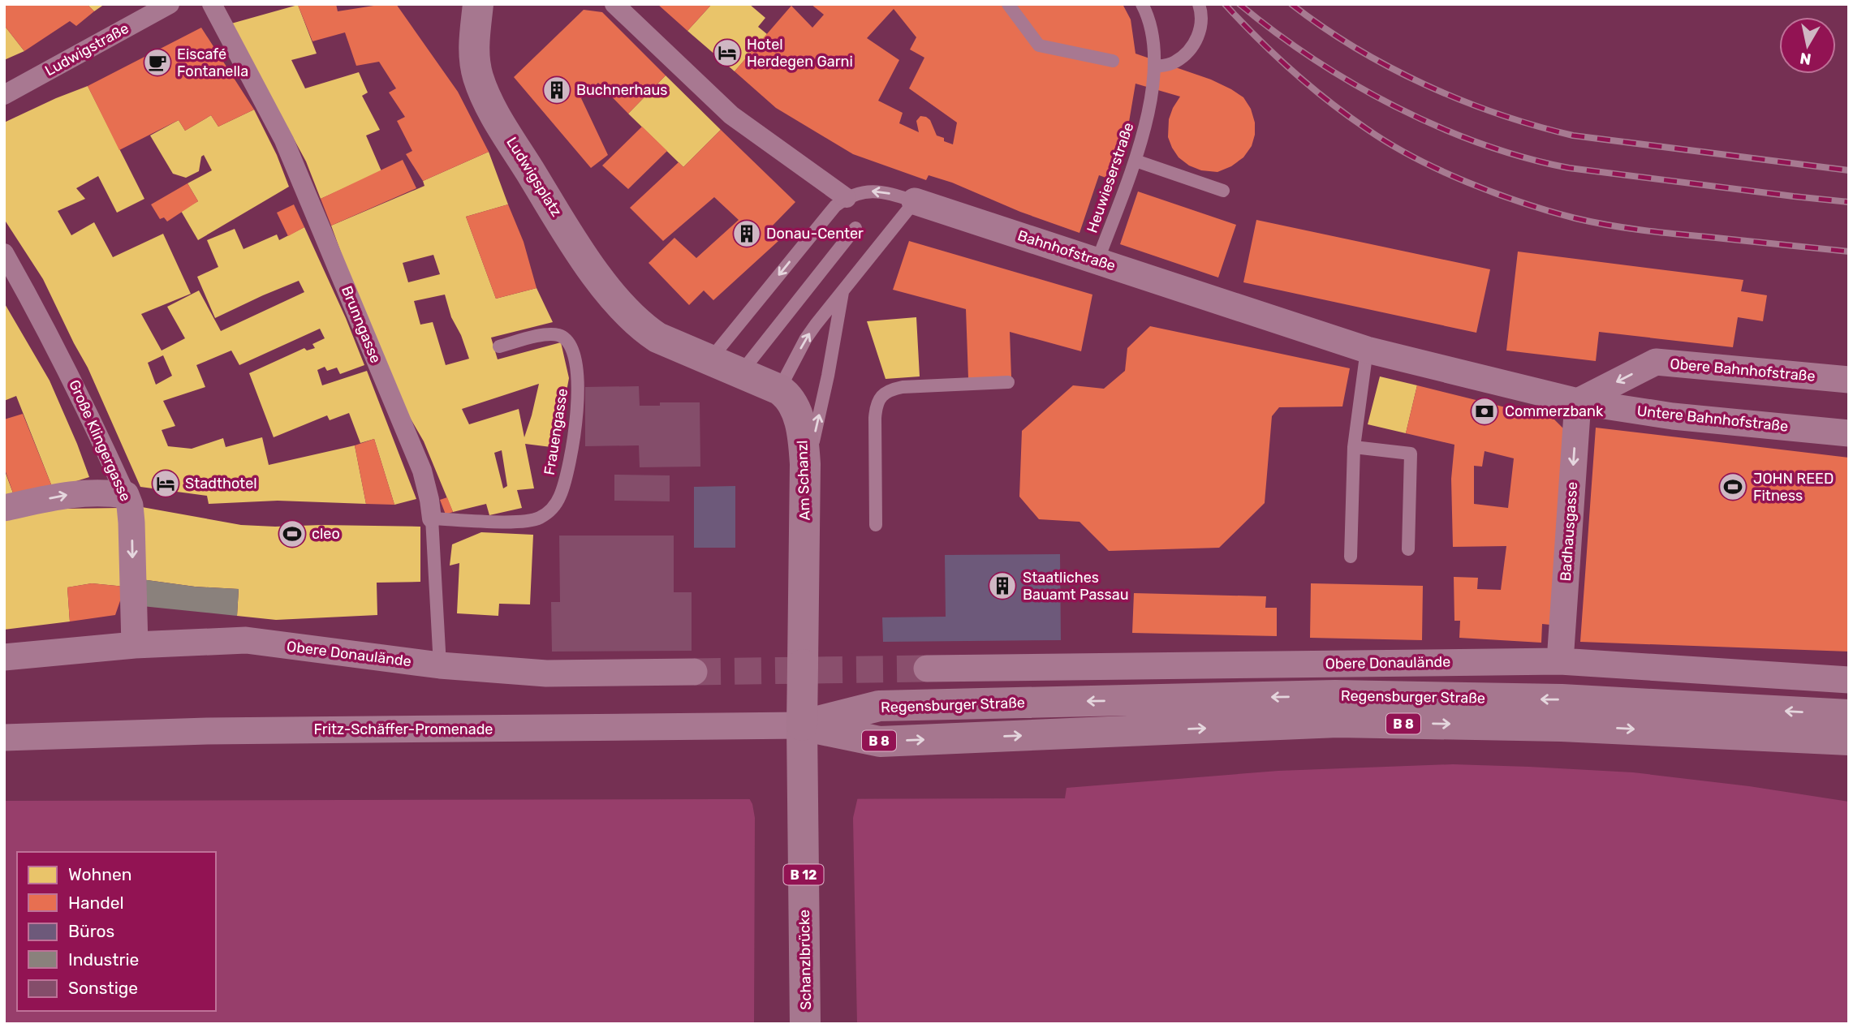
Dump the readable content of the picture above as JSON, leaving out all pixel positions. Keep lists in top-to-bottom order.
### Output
{
  "streets": {
    "main road": [
      "Ludwigsplatz",
      "Am Schanzl",
      "Regensburger Straße",
      "B 8",
      "B 12",
      "Schanzlbrücke"
    ],
    "street": [
      "Ludwigstraße",
      "Bahnhofstraße",
      "Brunngasse",
      "Obere Bahnhofstraße",
      "Untere Bahnhofstraße",
      "Große Klingergasse",
      "Badhausgasse",
      "Obere Donaulände",
      "Fritz-Schäffer-Promenade"
    ],
    "lane": ["Heuwieserstraße", "Frauengasse"]
  },
  "crossings": [
    ["Heuwieserstraße", "Bahnhofstraße"],
    ["Bahnhofstraße", "Obere Bahnhofstraße"],
    ["Bahnhofstraße", "Untere Bahnhofstraße"],
    ["Bahnhofstraße", "Badhausgasse"],
    ["Brunngasse", "Frauengasse"],
    ["Brunngasse", "Obere Donaulände"],
    ["Obere Bahnhofstraße", "Untere Bahnhofstraße"],
    ["Obere Bahnhofstraße", "Badhausgasse"],
    ["Untere Bahnhofstraße", "Badhausgasse"],
    ["Große Klingergasse", "Obere Donaulände"],
    ["Am Schanzl", "Regensburger Straße"],
    ["Am Schanzl", "Fritz-Schäffer-Promenade"],
    ["Am Schanzl", "Schanzlbrücke"],
    ["Badhausgasse", "Obere Donaulände"],
    ["Regensburger Straße", "Fritz-Schäffer-Promenade"],
    ["Regensburger Straße", "Schanzlbrücke"],
    ["Fritz-Schäffer-Promenade", "Schanzlbrücke"]
  ],
  "one_way": ["Obere Bahnhofstraße", "Große Klingergasse", "Badhausgasse"],
  "places": {
    "hotel": ["Hotel Herdegen Garni", "Stadthotel"],
    "cafe": ["Eiscafé Fontanella"],
    "building": ["Buchnerhaus", "Donau-Center", "Staatliches Bauamt Passau"],
    "bank": ["Commerzbank"],
    "sports": ["JOHN REED Fitness", "cleo"]
  },
  "legend": [
    "Wohnen",
    "Handel",
    "Büros",
    "Industrie",
    "Sonstige"
  ],
  "north": "bottom"
}
